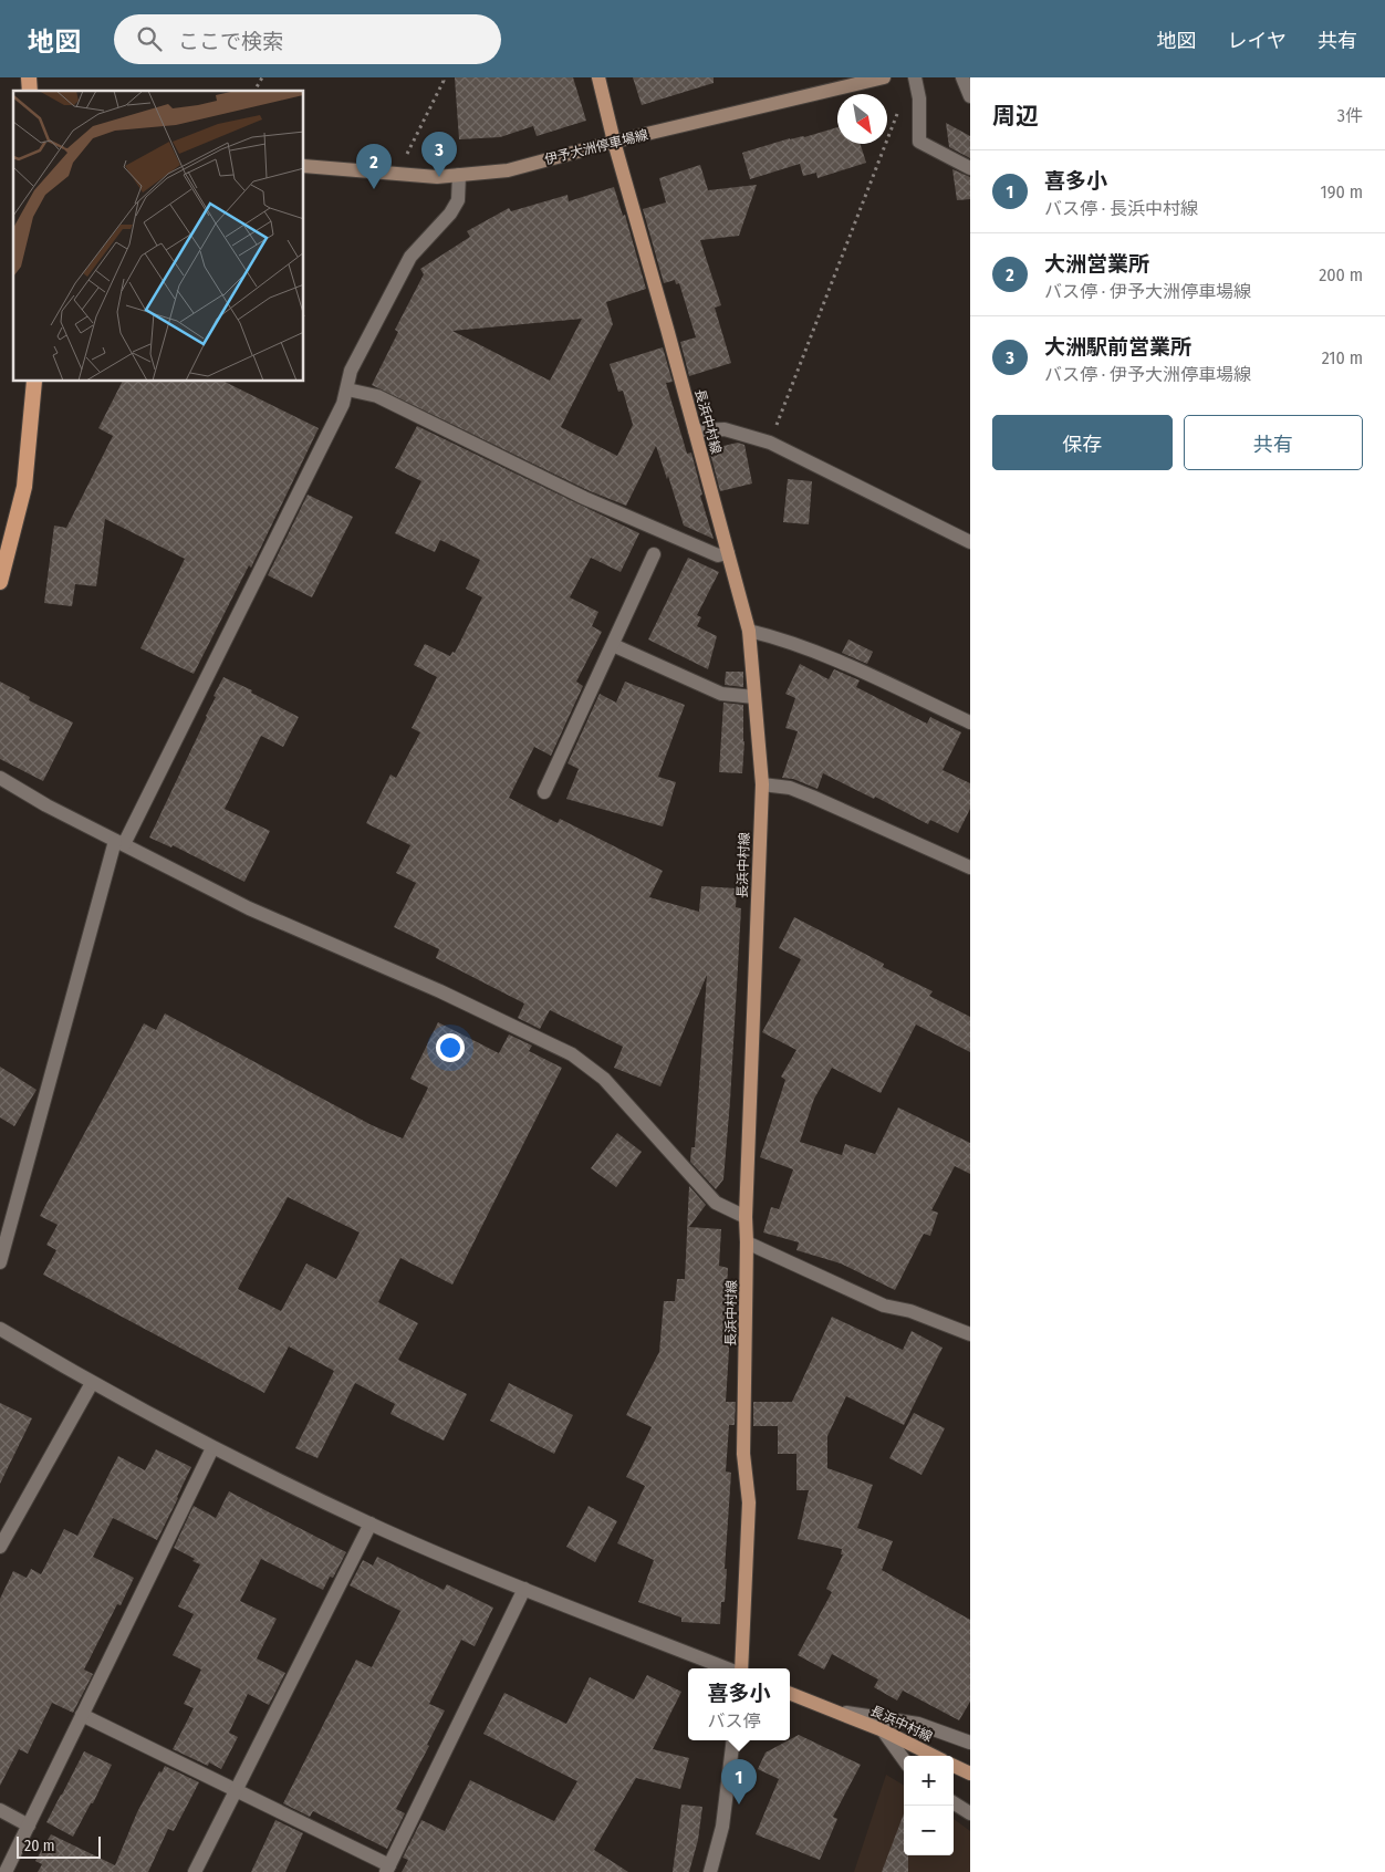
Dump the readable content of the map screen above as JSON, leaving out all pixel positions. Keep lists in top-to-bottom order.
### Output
{
  "streets": {
    "main road": ["伊予大洲停車場線", "長浜中村線"]
  },
  "crossings": [
    ["伊予大洲停車場線", "長浜中村線"]
  ],
  "scale_bar": "20 m",
  "north": "bottom right",
  "page": {
    "header": "地図",
    "search": "ここで検索",
    "nav": ["地図", "レイヤ", "共有"],
    "heading": ["周辺", "3件"],
    "pins": ["3", "2", "1"],
    "list": [
      {
        "mark": "1",
        "name": "喜多小",
        "note": "バス停 · 長浜中村線",
        "value": "190 m"
      },
      {
        "mark": "2",
        "name": "大洲営業所",
        "note": "バス停 · 伊予大洲停車場線",
        "value": "200 m"
      },
      {
        "mark": "3",
        "name": "大洲駅前営業所",
        "note": "バス停 · 伊予大洲停車場線",
        "value": "210 m"
      }
    ],
    "buttons": ["保存", "共有"],
    "popup": ["喜多小", "バス停"],
    "map_buttons": ["+", "−"],
    "scale": "20 m"
  }
}
